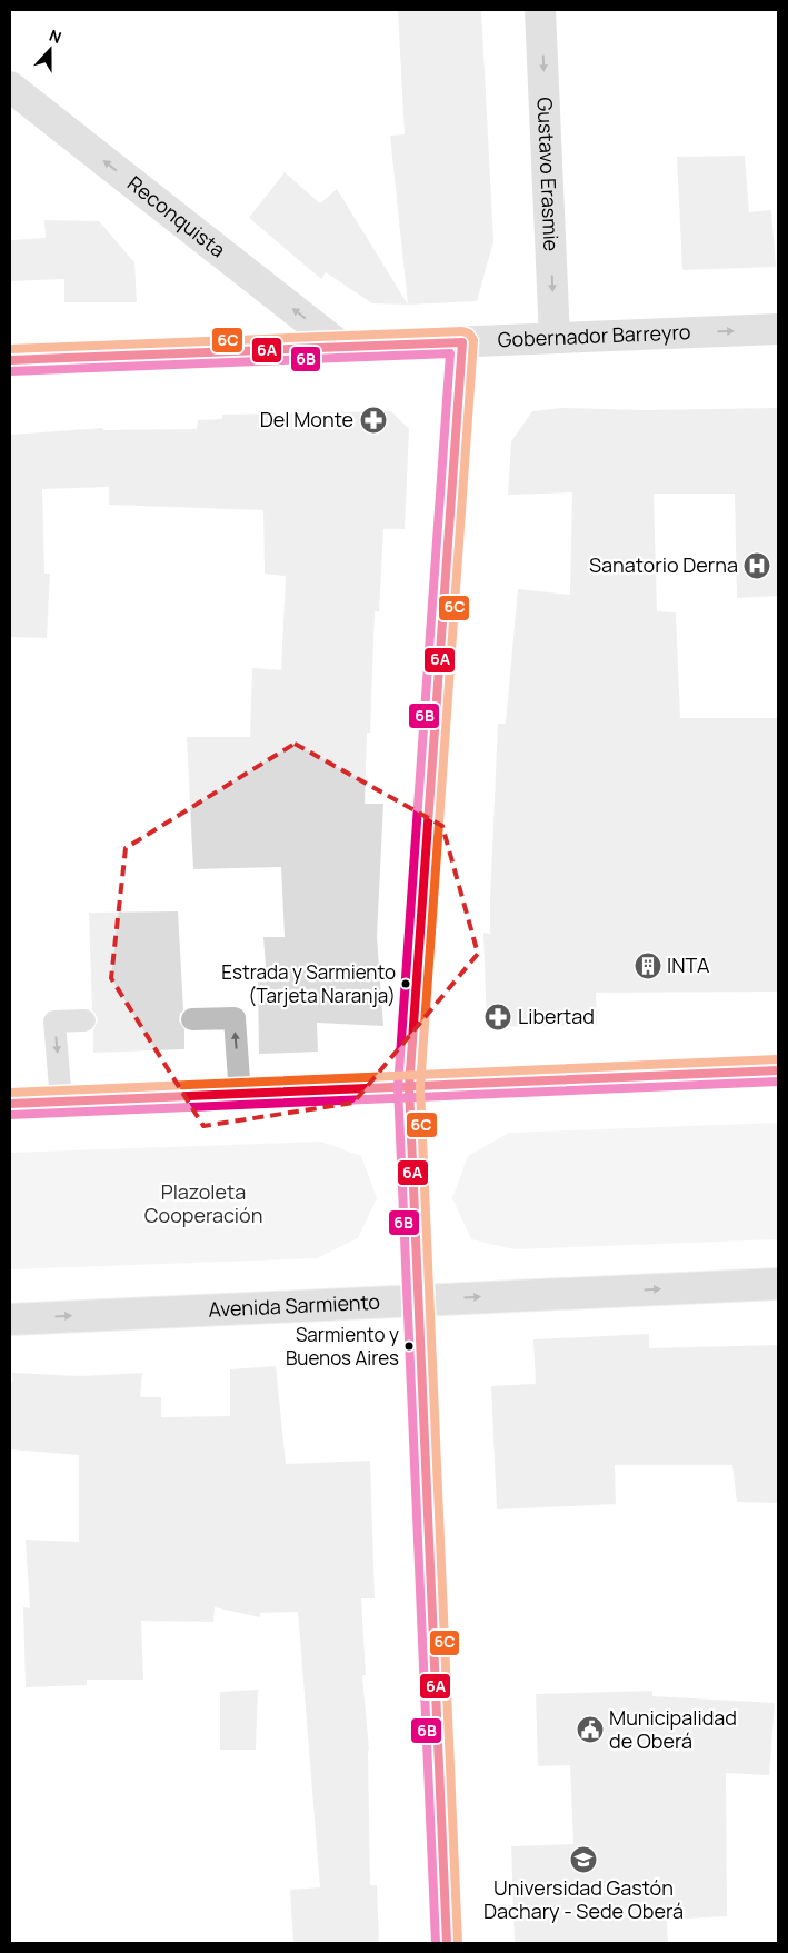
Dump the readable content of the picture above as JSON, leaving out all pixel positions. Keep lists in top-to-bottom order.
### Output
{
  "streets": {
    "street": [
      "Gustavo Erasmie",
      "Reconquista",
      "Gobernador Barreyro",
      "Avenida Sarmiento"
    ]
  },
  "crossings": [
    ["Gustavo Erasmie", "Gobernador Barreyro"],
    ["Reconquista", "Gobernador Barreyro"]
  ],
  "one_way": ["Gustavo Erasmie", "Reconquista"],
  "parks": ["Plazoleta Cooperación"],
  "places": {
    "pharmacy": ["Del Monte", "Libertad"],
    "hospital": ["Sanatorio Derna"],
    "building": ["INTA"],
    "other": ["Estrada y Sarmiento (Tarjeta Naranja)", "Sarmiento y Buenos Aires"],
    "public building": ["Municipalidad de Oberá"],
    "school or university": ["Universidad Gastón Dachary - Sede Oberá"]
  },
  "lines": ["transit line 6C", "transit line 6A", "transit line 6B"],
  "north": "top"
}
